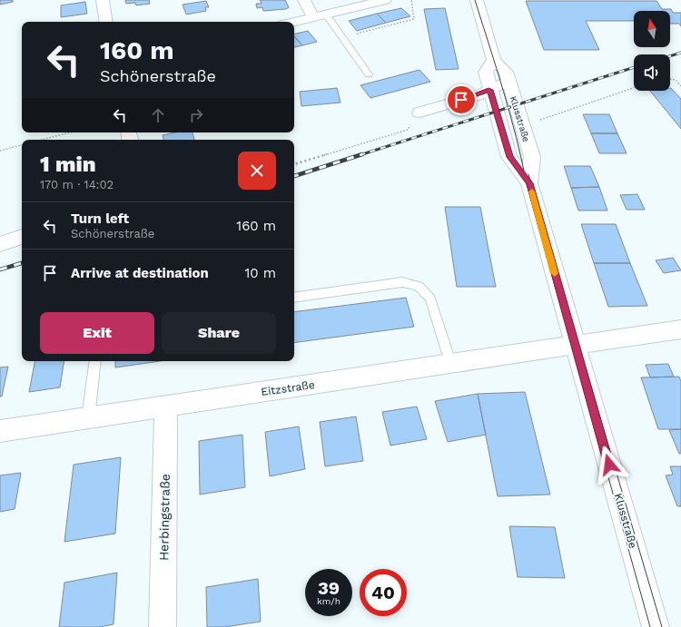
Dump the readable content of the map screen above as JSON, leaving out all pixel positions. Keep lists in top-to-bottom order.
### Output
{
  "streets": {
    "street": ["Klusstraße", "Eitzstraße", "Herbingstraße"]
  },
  "crossings": [
    ["Klusstraße", "Eitzstraße"],
    ["Eitzstraße", "Herbingstraße"]
  ],
  "north": "top",
  "page": {
    "turn": ["160 m", "Schönerstraße"],
    "heading": ["1 min", "170 m · 14:02"],
    "list": [
      {
        "name": "Turn left",
        "note": "Schönerstraße",
        "value": "160 m"
      },
      {
        "name": "Arrive at destination",
        "value": "10 m"
      }
    ],
    "buttons": ["Exit", "Share"],
    "speed": "39 km/h",
    "limit": "40"
  }
}
